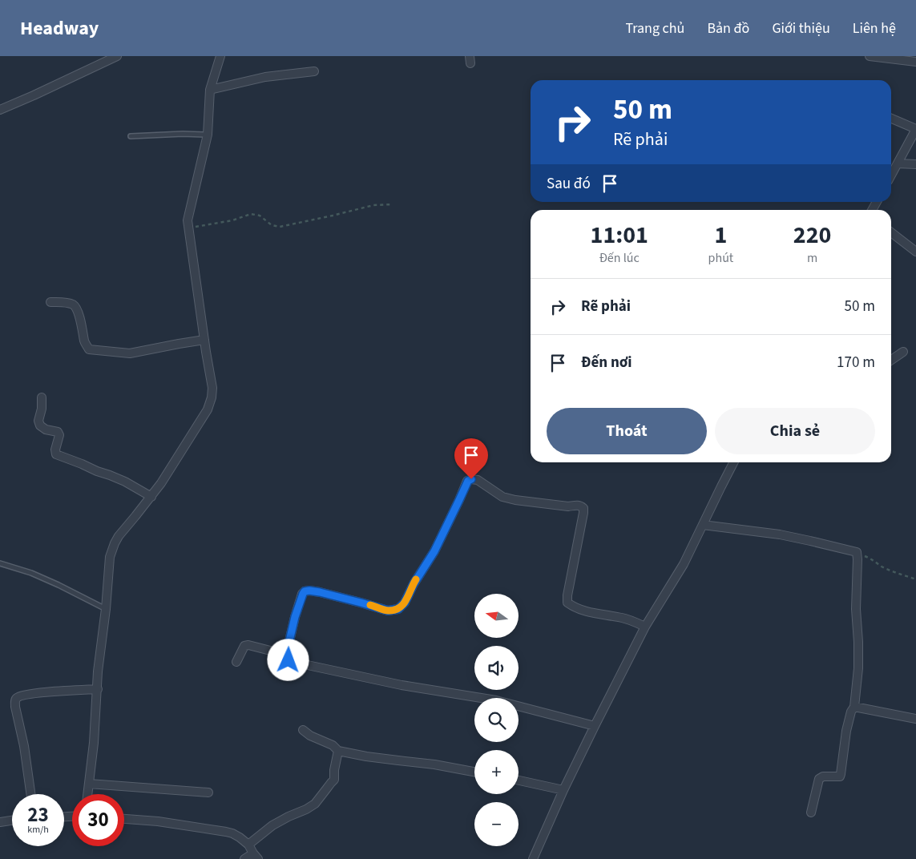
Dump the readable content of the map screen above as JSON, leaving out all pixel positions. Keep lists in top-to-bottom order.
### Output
{
  "north": "left",
  "page": {
    "header": "Headway",
    "nav": [
      "Trang chủ",
      "Bản đồ",
      "Giới thiệu",
      "Liên hệ"
    ],
    "turn": ["50 m", "Rẽ phải"],
    "then": "Sau đó",
    "eta": [
      "11:01",
      "Đến lúc",
      "1",
      "phút",
      "220",
      "m"
    ],
    "list": [
      {
        "name": "Rẽ phải",
        "value": "50 m"
      },
      {
        "name": "Đến nơi",
        "value": "170 m"
      }
    ],
    "buttons": ["Thoát", "Chia sẻ"],
    "map_buttons": ["+", "−"],
    "speed": "23 km/h",
    "limit": "30"
  }
}
